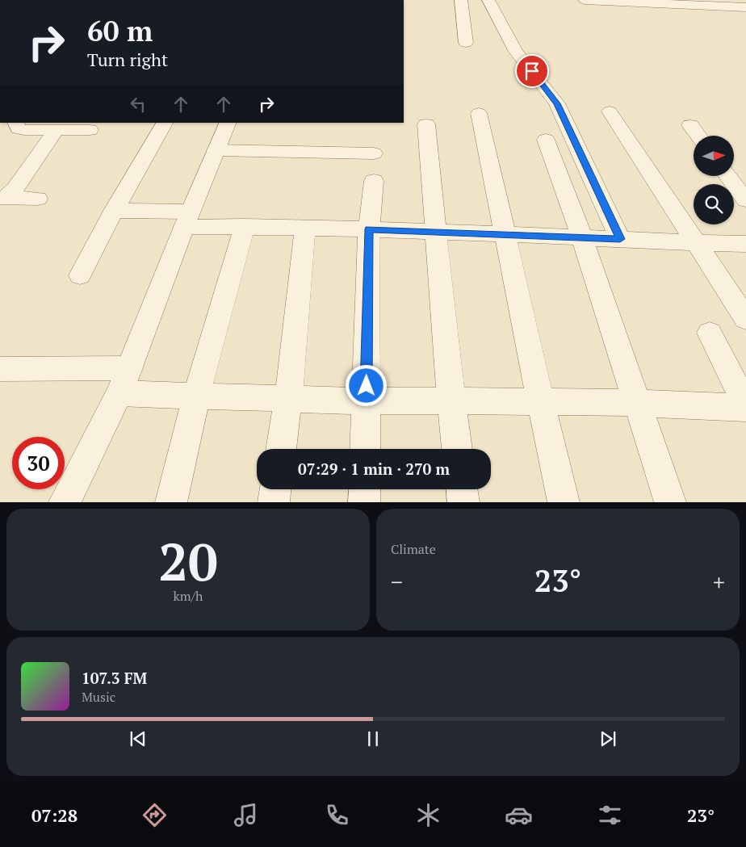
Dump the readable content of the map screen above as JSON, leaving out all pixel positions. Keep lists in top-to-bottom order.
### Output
{
  "north": "right",
  "page": {
    "turn": ["60 m", "Turn right"],
    "limit": "30",
    "trip": "07:29 · 1 min · 270 m",
    "tile": [
      ["20", "km/h"],
      "Climate"
    ],
    "heat": ["−", "23°", "+"],
    "song": ["107.3 FM", "Music"],
    "tabs": ["07:28", "23°"]
  }
}
